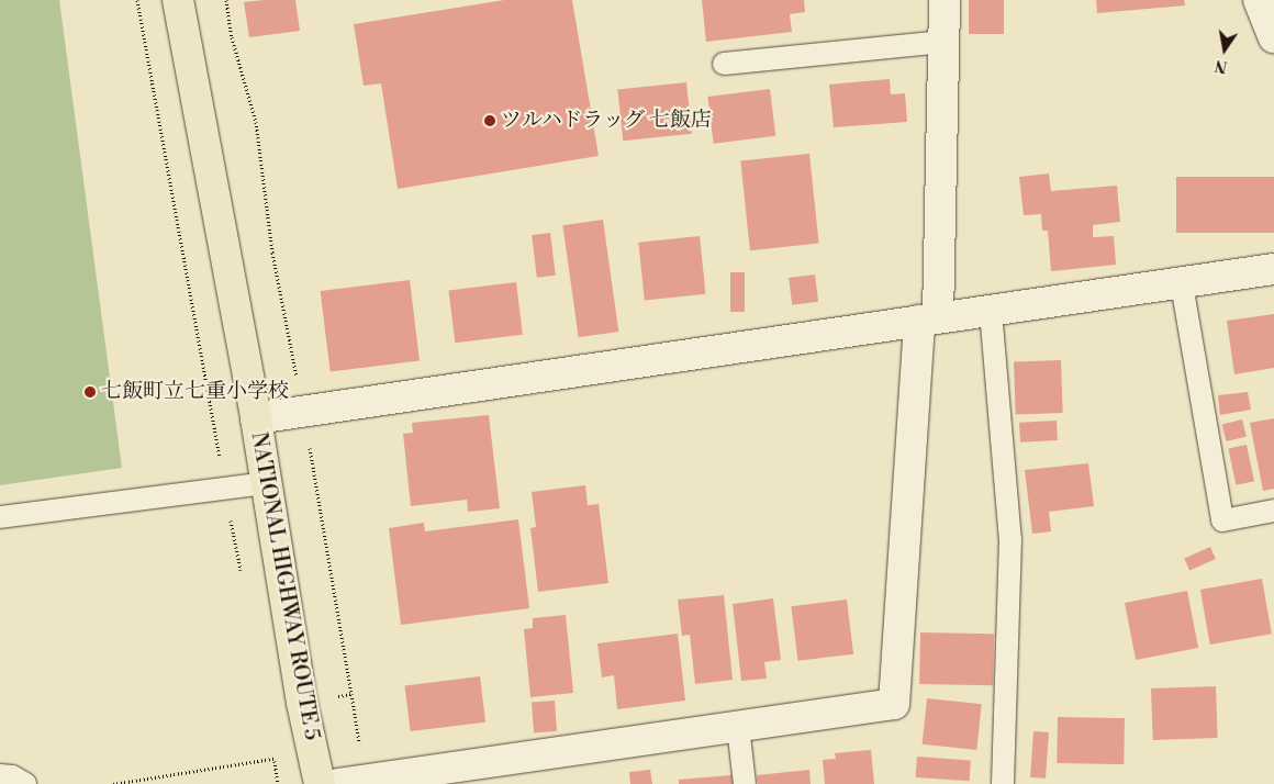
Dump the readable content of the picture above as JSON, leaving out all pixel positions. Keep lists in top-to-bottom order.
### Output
{
  "streets": {
    "highway": ["NATIONAL HIGHWAY ROUTE 5"]
  },
  "places": ["ツルハドラッグ 七飯店", "七飯町立七重小学校"],
  "north": "bottom"
}
